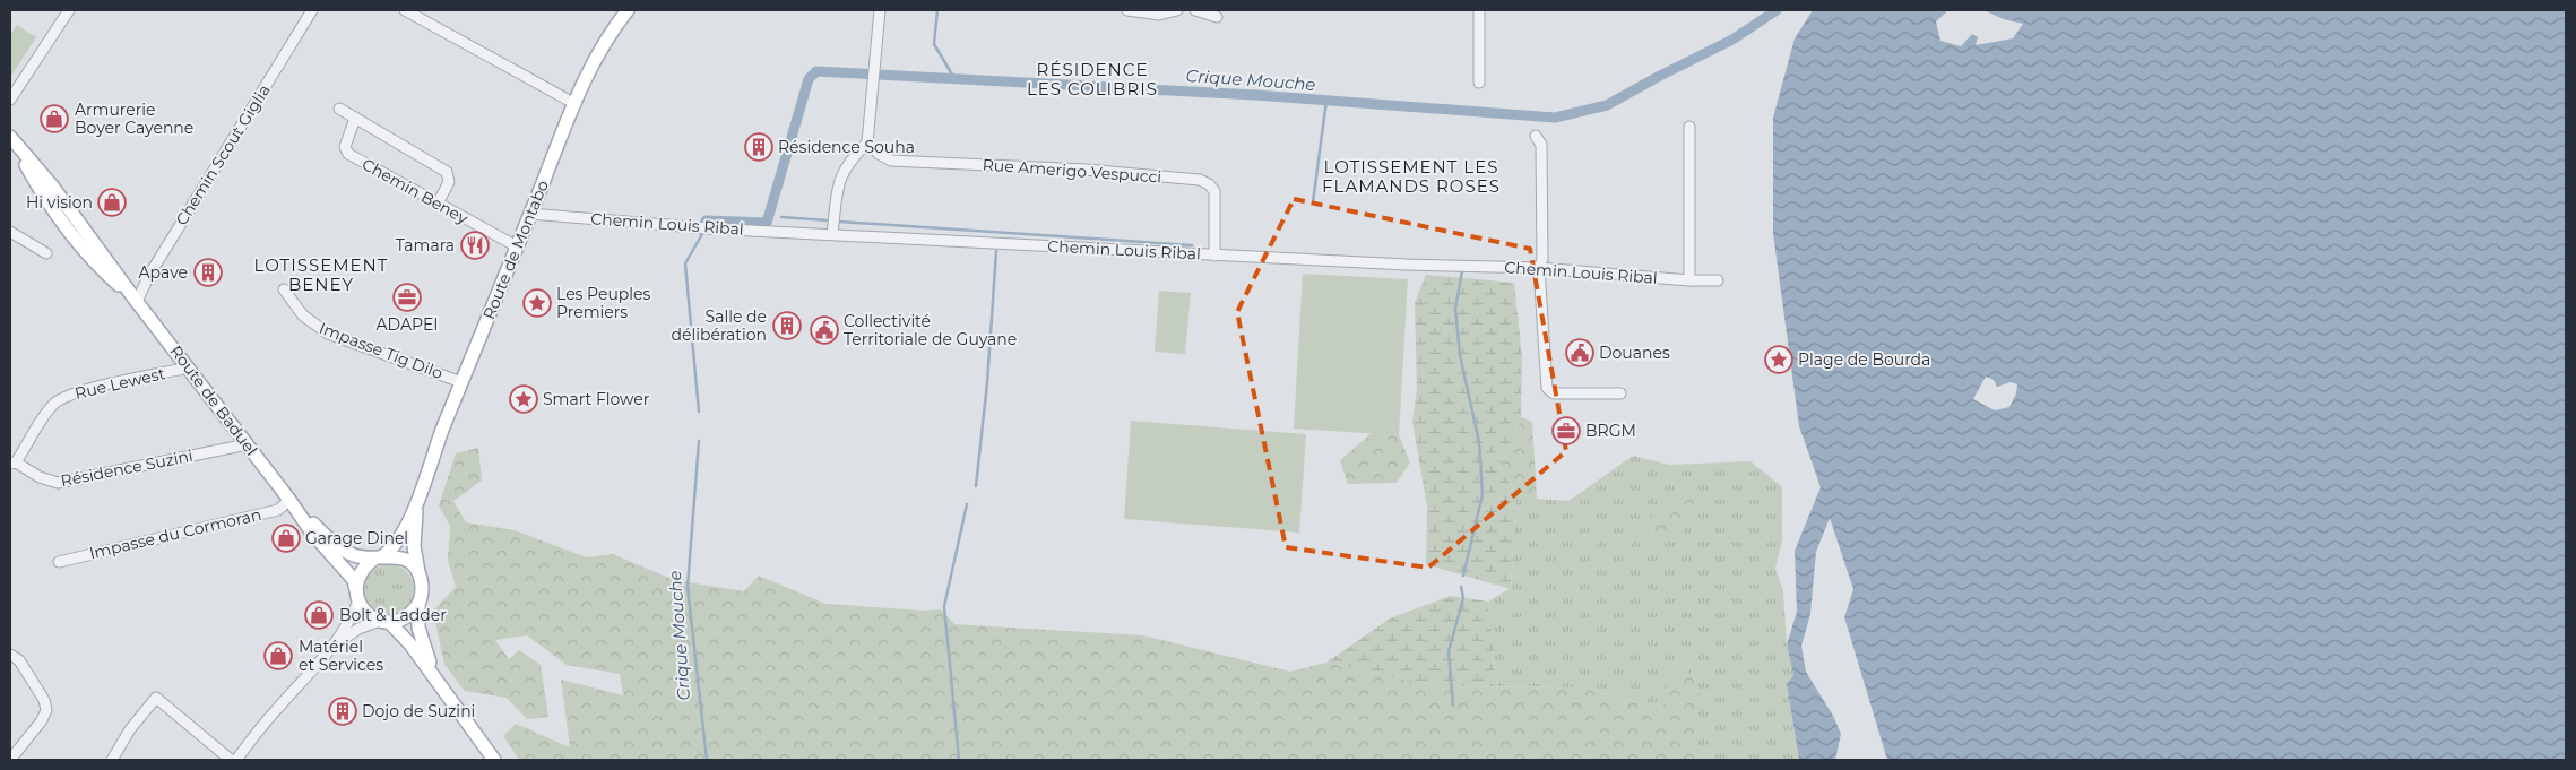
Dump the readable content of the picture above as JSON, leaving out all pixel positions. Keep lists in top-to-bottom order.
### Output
{
  "streets": {
    "main road": ["Route de Montabo", "Route de Baduel"],
    "street": [
      "Chemin Scout Giglia",
      "Rue Amerigo Vespucci",
      "Chemin Beney",
      "Chemin Louis Ribal",
      "Impasse Tig Dilo",
      "Rue Lewest",
      "Résidence Suzini",
      "Impasse du Cormoran"
    ]
  },
  "crossings": [
    ["Chemin Scout Giglia", "Route de Baduel"],
    ["Rue Amerigo Vespucci", "Chemin Louis Ribal"],
    ["Chemin Beney", "Route de Montabo"],
    ["Chemin Louis Ribal", "Route de Montabo"],
    ["Route de Montabo", "Impasse Tig Dilo"],
    ["Route de Montabo", "Route de Baduel"],
    ["Rue Lewest", "Route de Baduel"],
    ["Rue Lewest", "Résidence Suzini"],
    ["Route de Baduel", "Résidence Suzini"],
    ["Route de Baduel", "Impasse du Cormoran"]
  ],
  "districts": ["RÉSIDENCE LES COLIBRIS", "LOTISSEMENT LES FLAMANDS ROSES", "LOTISSEMENT BENEY"],
  "water": ["Crique Mouche"],
  "places": {
    "shop": [
      "Armurerie Boyer Cayenne",
      "Hi vision",
      "Garage Dinel",
      "Bolt & Ladder",
      "Matériel et Services"
    ],
    "building": [
      "Résidence Souha",
      "Apave",
      "Salle de délibération",
      "Dojo de Suzini"
    ],
    "restaurant": ["Tamara"],
    "office": ["ADAPEI", "BRGM"],
    "place": ["Les Peuples Premiers", "Plage de Bourda", "Smart Flower"],
    "public building": ["Collectivité Territoriale de Guyane", "Douanes"]
  }
}
